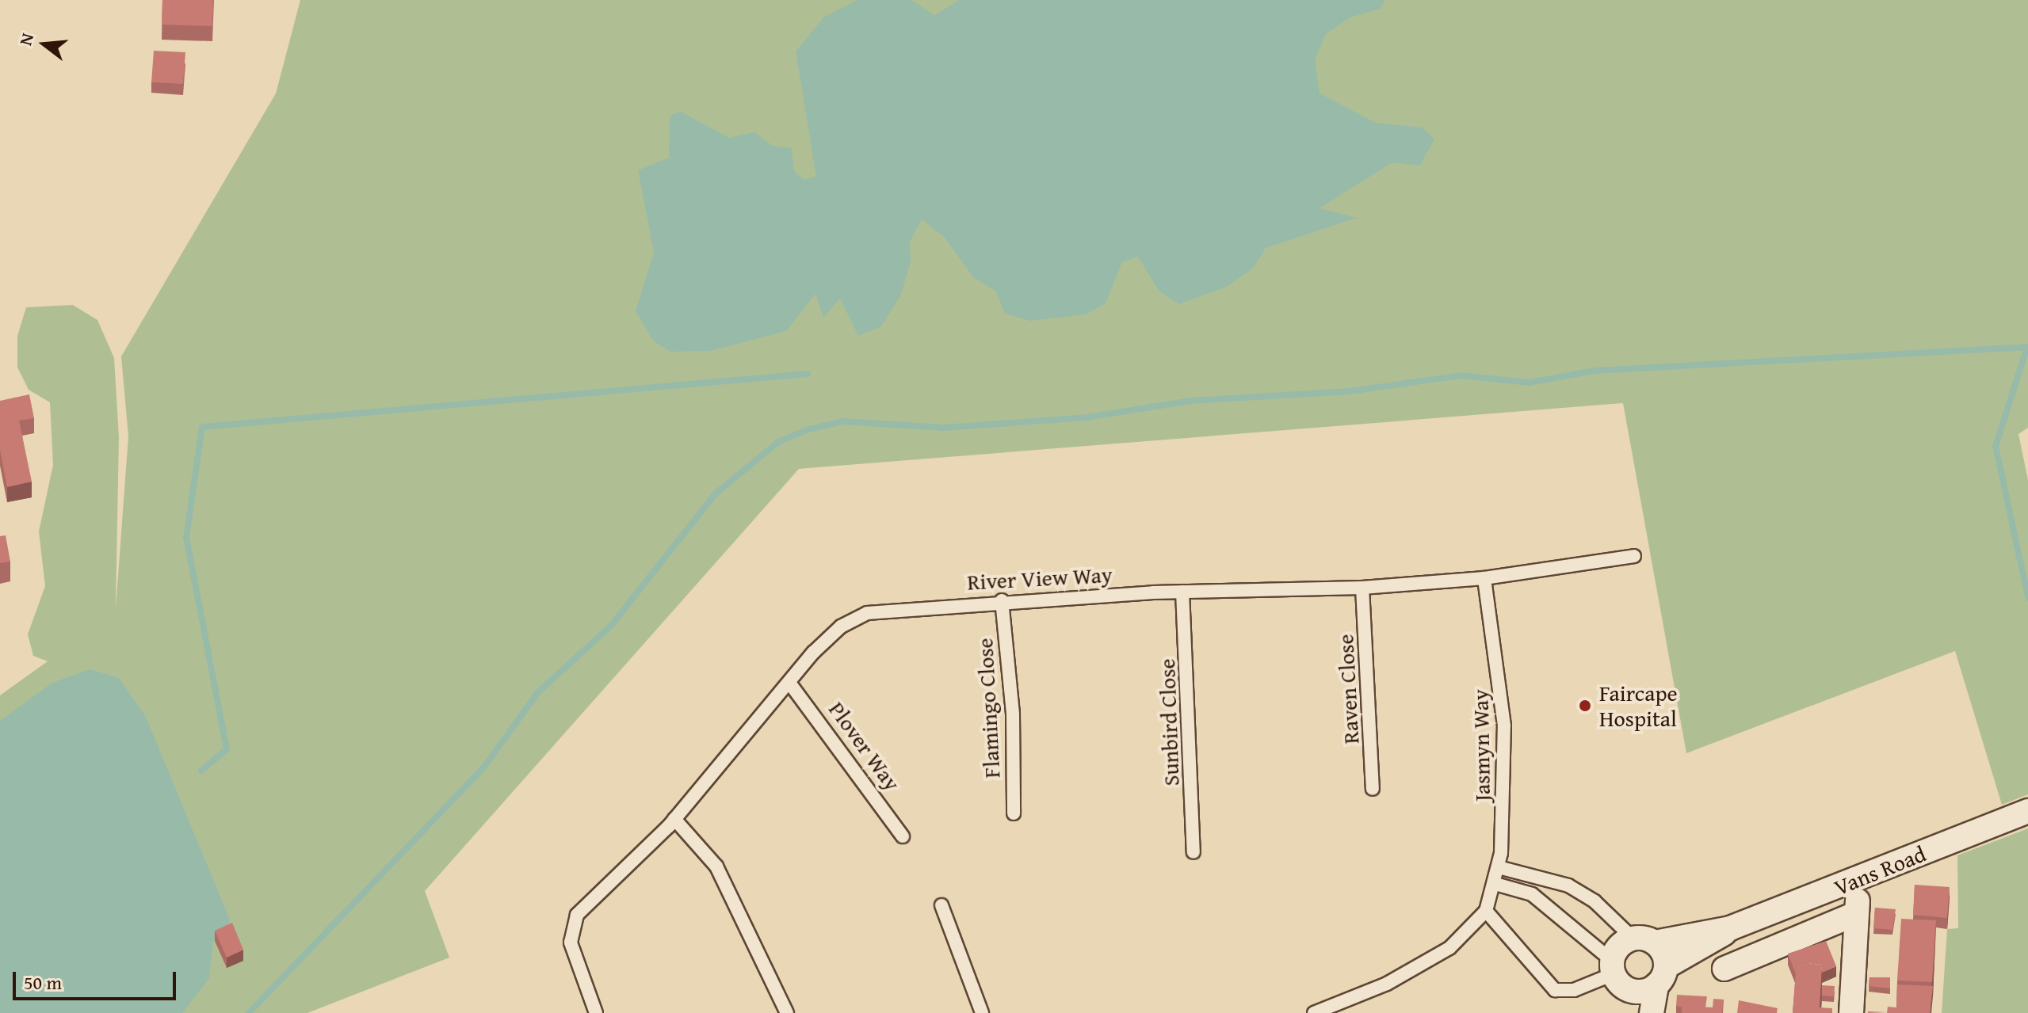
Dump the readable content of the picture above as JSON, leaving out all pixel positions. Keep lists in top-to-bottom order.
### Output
{
  "streets": {
    "street": ["Vans Road"],
    "lane": [
      "River View Way",
      "Raven Close",
      "Flamingo Close",
      "Sunbird Close",
      "Jasmyn Way",
      "Plover Way"
    ]
  },
  "crossings": [
    ["River View Way", "Raven Close"],
    ["River View Way", "Flamingo Close"],
    ["River View Way", "Sunbird Close"],
    ["River View Way", "Jasmyn Way"],
    ["River View Way", "Plover Way"]
  ],
  "places": ["Faircape Hospital"],
  "scale_bar": "50 m",
  "north": "left"
}
